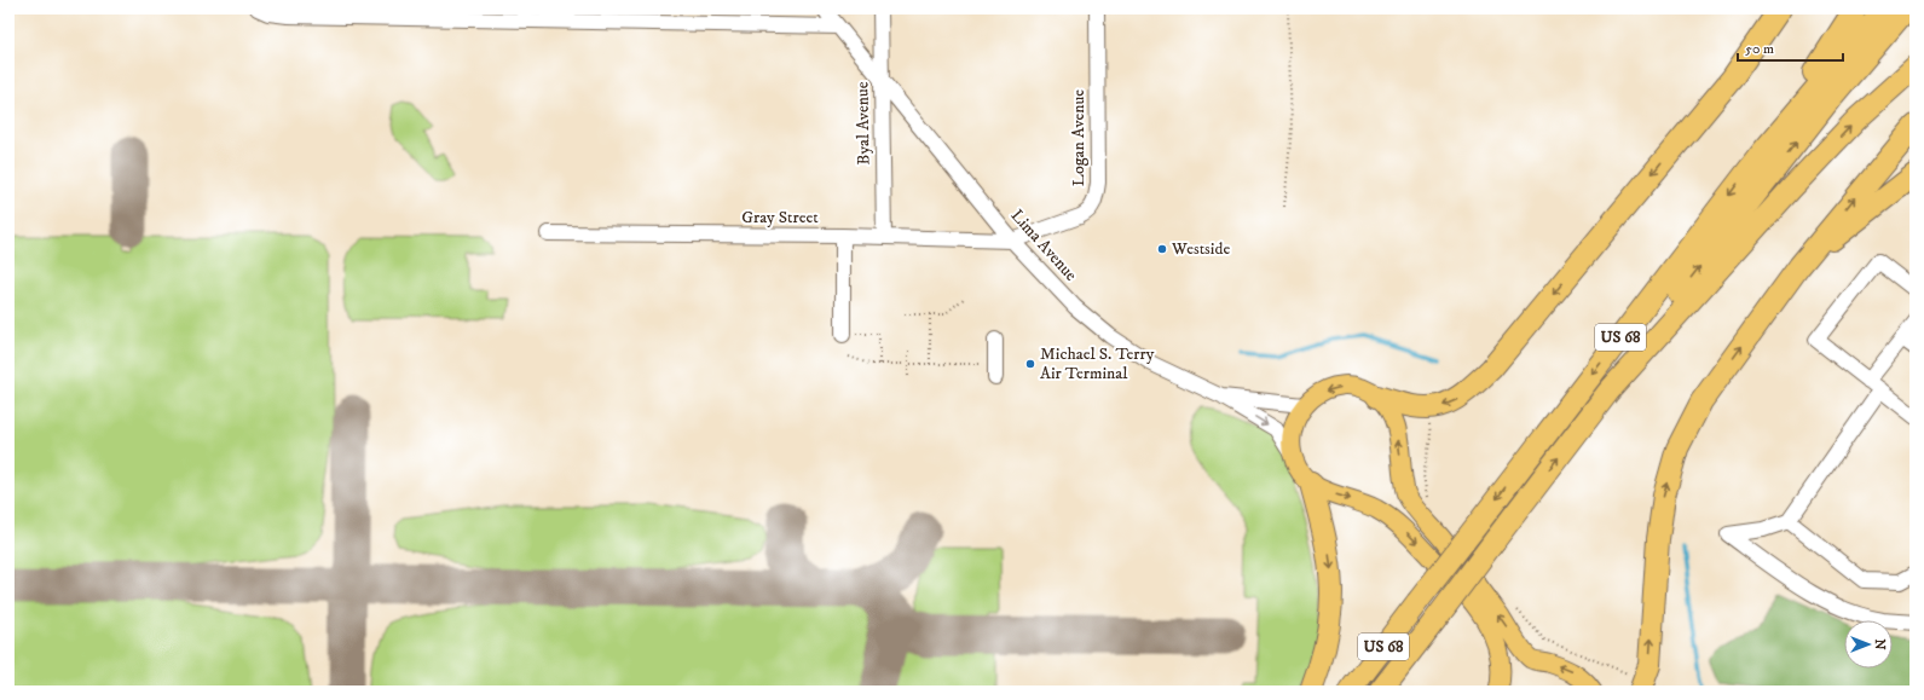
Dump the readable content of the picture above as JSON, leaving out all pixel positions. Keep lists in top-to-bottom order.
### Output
{
  "streets": {
    "highway": ["US 68"],
    "street": [
      "Byal Avenue",
      "Logan Avenue",
      "Gray Street",
      "Lima Avenue"
    ]
  },
  "crossings": [
    ["Byal Avenue", "Gray Street"],
    ["Byal Avenue", "Lima Avenue"],
    ["Logan Avenue", "Gray Street"],
    ["Logan Avenue", "Lima Avenue"],
    ["Gray Street", "Lima Avenue"]
  ],
  "places": ["Westside", "Michael S. Terry Air Terminal"],
  "scale_bar": "50 m",
  "north": "right"
}
